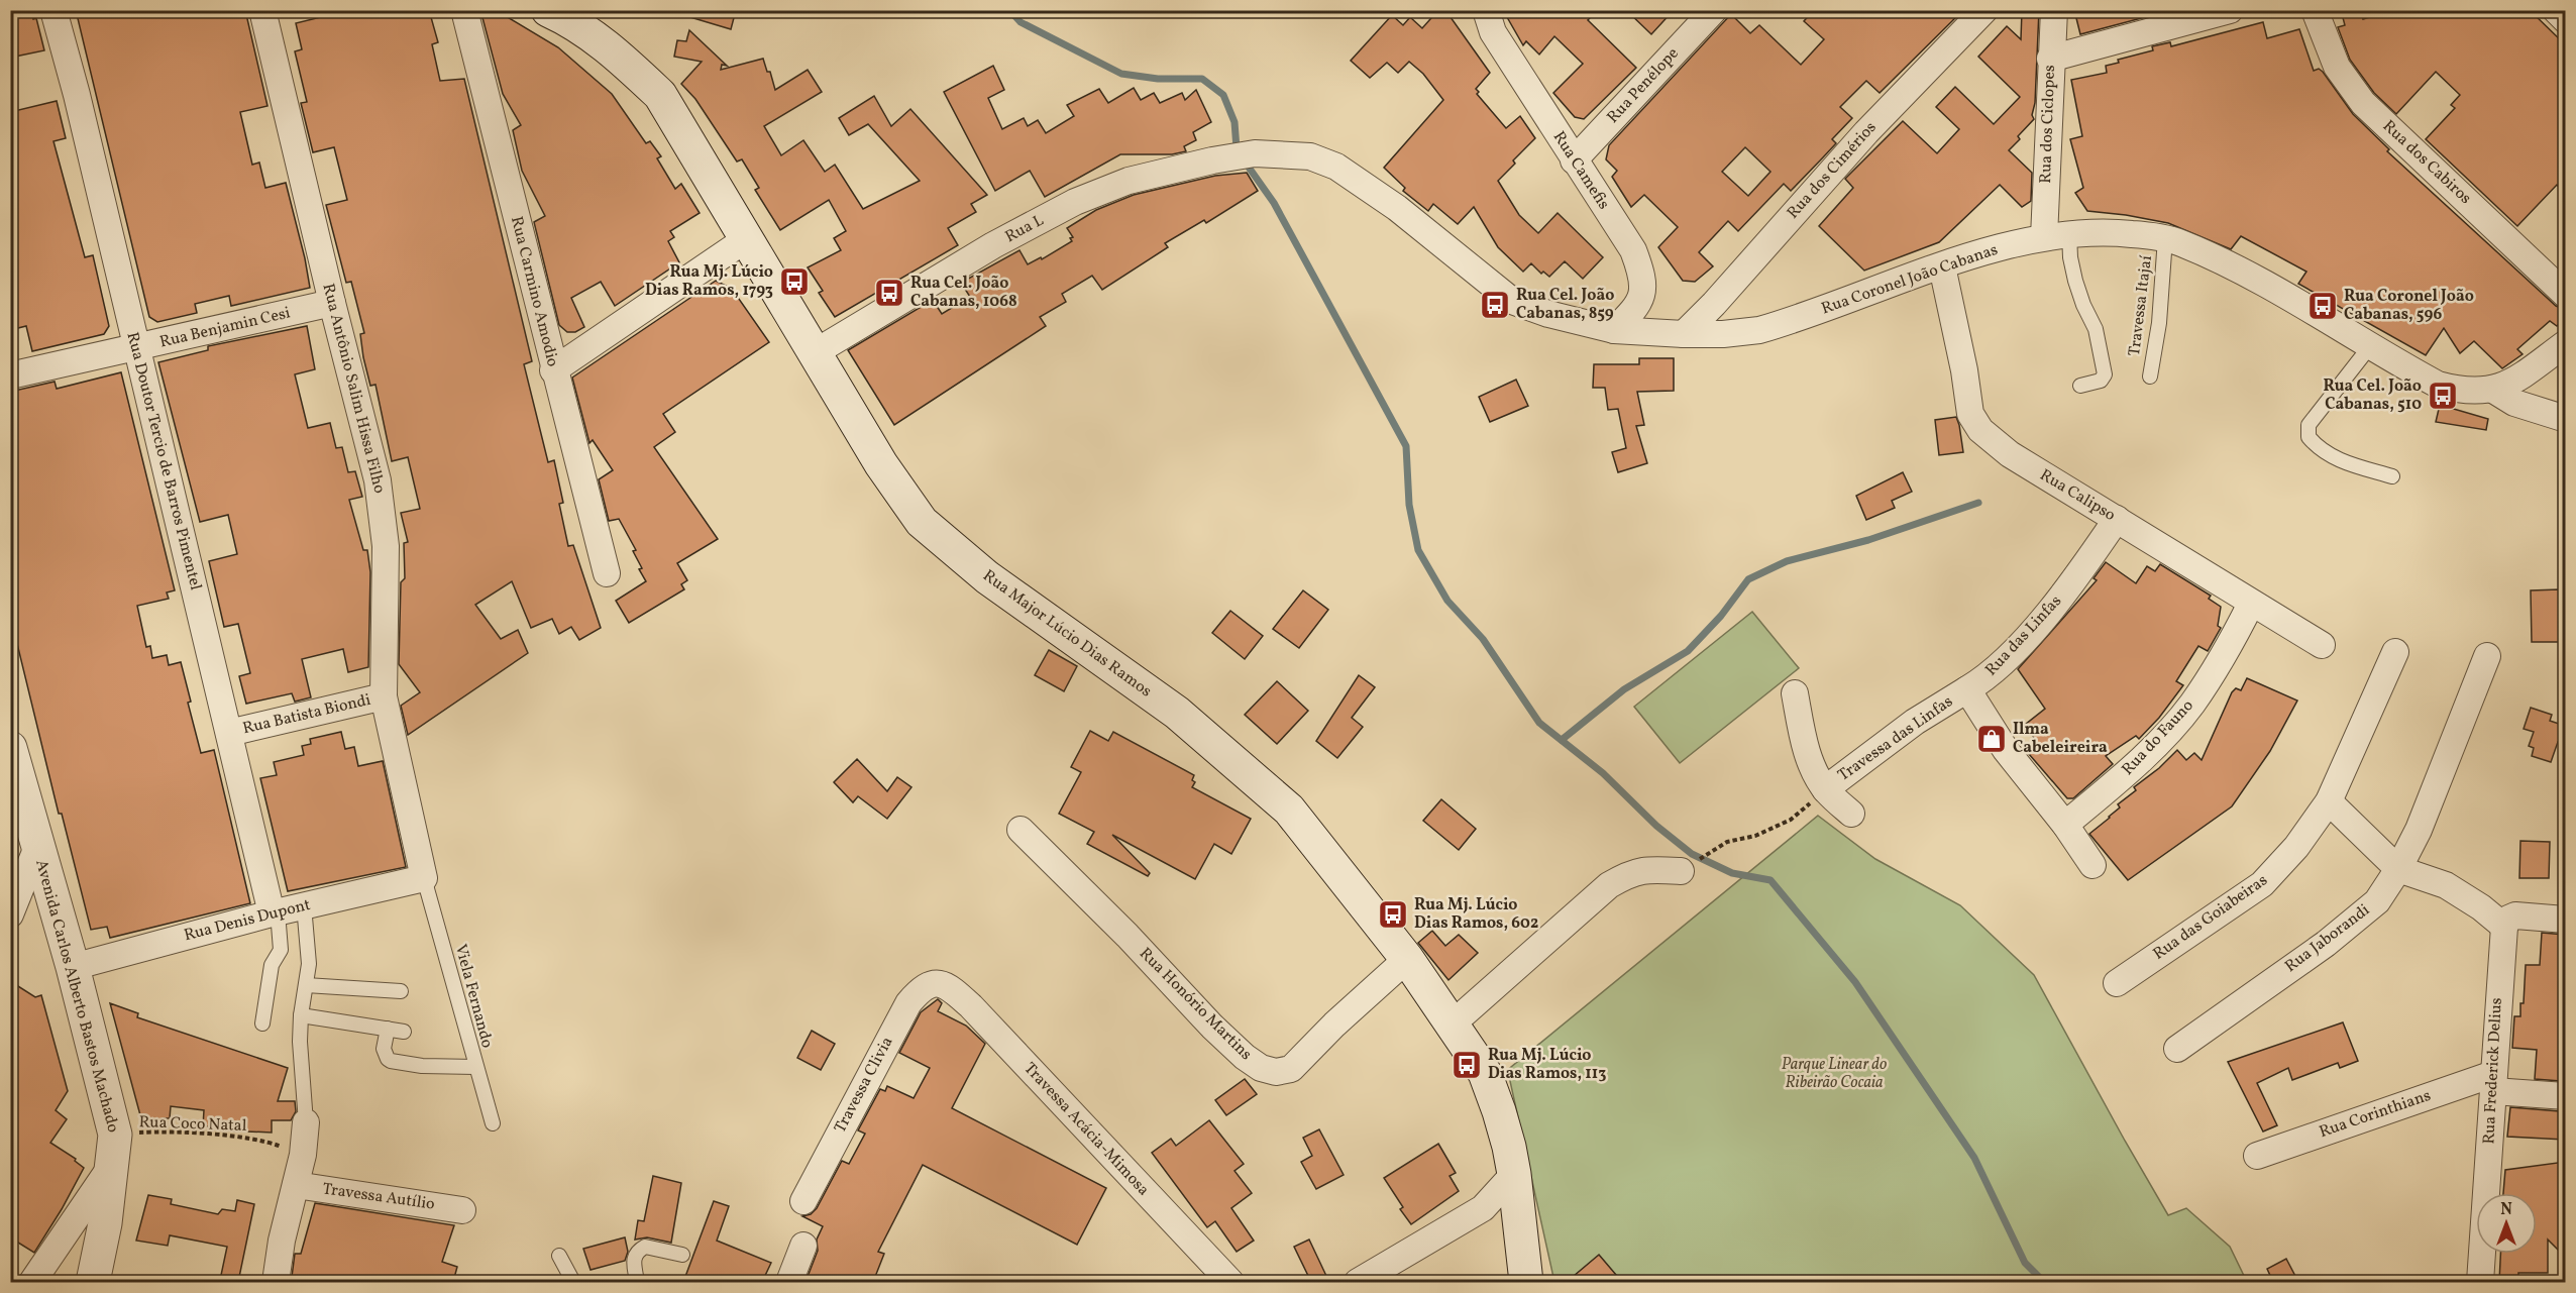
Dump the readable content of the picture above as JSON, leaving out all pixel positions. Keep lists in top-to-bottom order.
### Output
{
  "streets": {
    "main road": ["Rua Major Lúcio Dias Ramos", "Avenida Carlos Alberto Bastos Machado"],
    "street": [
      "Rua Penélope",
      "Rua dos Ciclopes",
      "Rua dos Cabiros",
      "Rua Camefis",
      "Rua dos Cimérios",
      "Rua L",
      "Rua Coronel João Cabanas",
      "Rua Carmino Amodio",
      "Rua Benjamin Cesi",
      "Rua Antônio Salim Hissa Filho",
      "Rua Doutor Tercio de Barros Pimentel",
      "Rua Calipso",
      "Rua das Linfas",
      "Rua Batista Biondi",
      "Rua do Fauno",
      "Travessa das Linfas",
      "Rua das Goiabeiras",
      "Rua Denis Dupont",
      "Rua Jaborandi",
      "Rua Honório Martins",
      "Rua Frederick Delius",
      "Travessa Clivia",
      "Rua Corinthians",
      "Travessa Acácia-Mimosa",
      "Travessa Autílio"
    ],
    "lane": ["Travessa Itajaí", "Viela Fernando"],
    "path": ["Rua Coco Natal"]
  },
  "crossings": [
    ["Rua Penélope", "Rua Camefis"],
    ["Rua dos Ciclopes", "Rua Coronel João Cabanas"],
    ["Rua Camefis", "Rua Coronel João Cabanas"],
    ["Rua dos Cimérios", "Rua Coronel João Cabanas"],
    ["Rua L", "Rua Coronel João Cabanas"],
    ["Rua L", "Rua Major Lúcio Dias Ramos"],
    ["Rua Coronel João Cabanas", "Travessa Itajaí"],
    ["Rua Coronel João Cabanas", "Rua Calipso"],
    ["Rua Benjamin Cesi", "Rua Antônio Salim Hissa Filho"],
    ["Rua Benjamin Cesi", "Rua Doutor Tercio de Barros Pimentel"],
    ["Rua Antônio Salim Hissa Filho", "Rua Batista Biondi"],
    ["Rua Antônio Salim Hissa Filho", "Rua Denis Dupont"],
    ["Rua Antônio Salim Hissa Filho", "Viela Fernando"],
    ["Rua Doutor Tercio de Barros Pimentel", "Rua Batista Biondi"],
    ["Rua Doutor Tercio de Barros Pimentel", "Rua Denis Dupont"],
    ["Rua Calipso", "Rua das Linfas"],
    ["Rua Calipso", "Rua do Fauno"],
    ["Rua Major Lúcio Dias Ramos", "Rua Honório Martins"],
    ["Rua das Linfas", "Travessa das Linfas"],
    ["Rua Denis Dupont", "Avenida Carlos Alberto Bastos Machado"],
    ["Rua Denis Dupont", "Viela Fernando"],
    ["Avenida Carlos Alberto Bastos Machado", "Rua Coco Natal"],
    ["Rua Frederick Delius", "Rua Corinthians"],
    ["Travessa Clivia", "Travessa Acácia-Mimosa"]
  ],
  "parks": ["Parque Linear do Ribeirão Cocaia"],
  "places": {
    "bus stop": [
      "Rua Mj. Lúcio Dias Ramos, 1793",
      "Rua Cel. João Cabanas, 1068",
      "Rua Cel. João Cabanas, 859",
      "Rua Coronel João Cabanas, 596",
      "Rua Cel. João Cabanas, 510",
      "Rua Mj. Lúcio Dias Ramos, 602",
      "Rua Mj. Lúcio Dias Ramos, 113"
    ],
    "shop": ["Ilma Cabeleireira"]
  },
  "north": "top"
}
